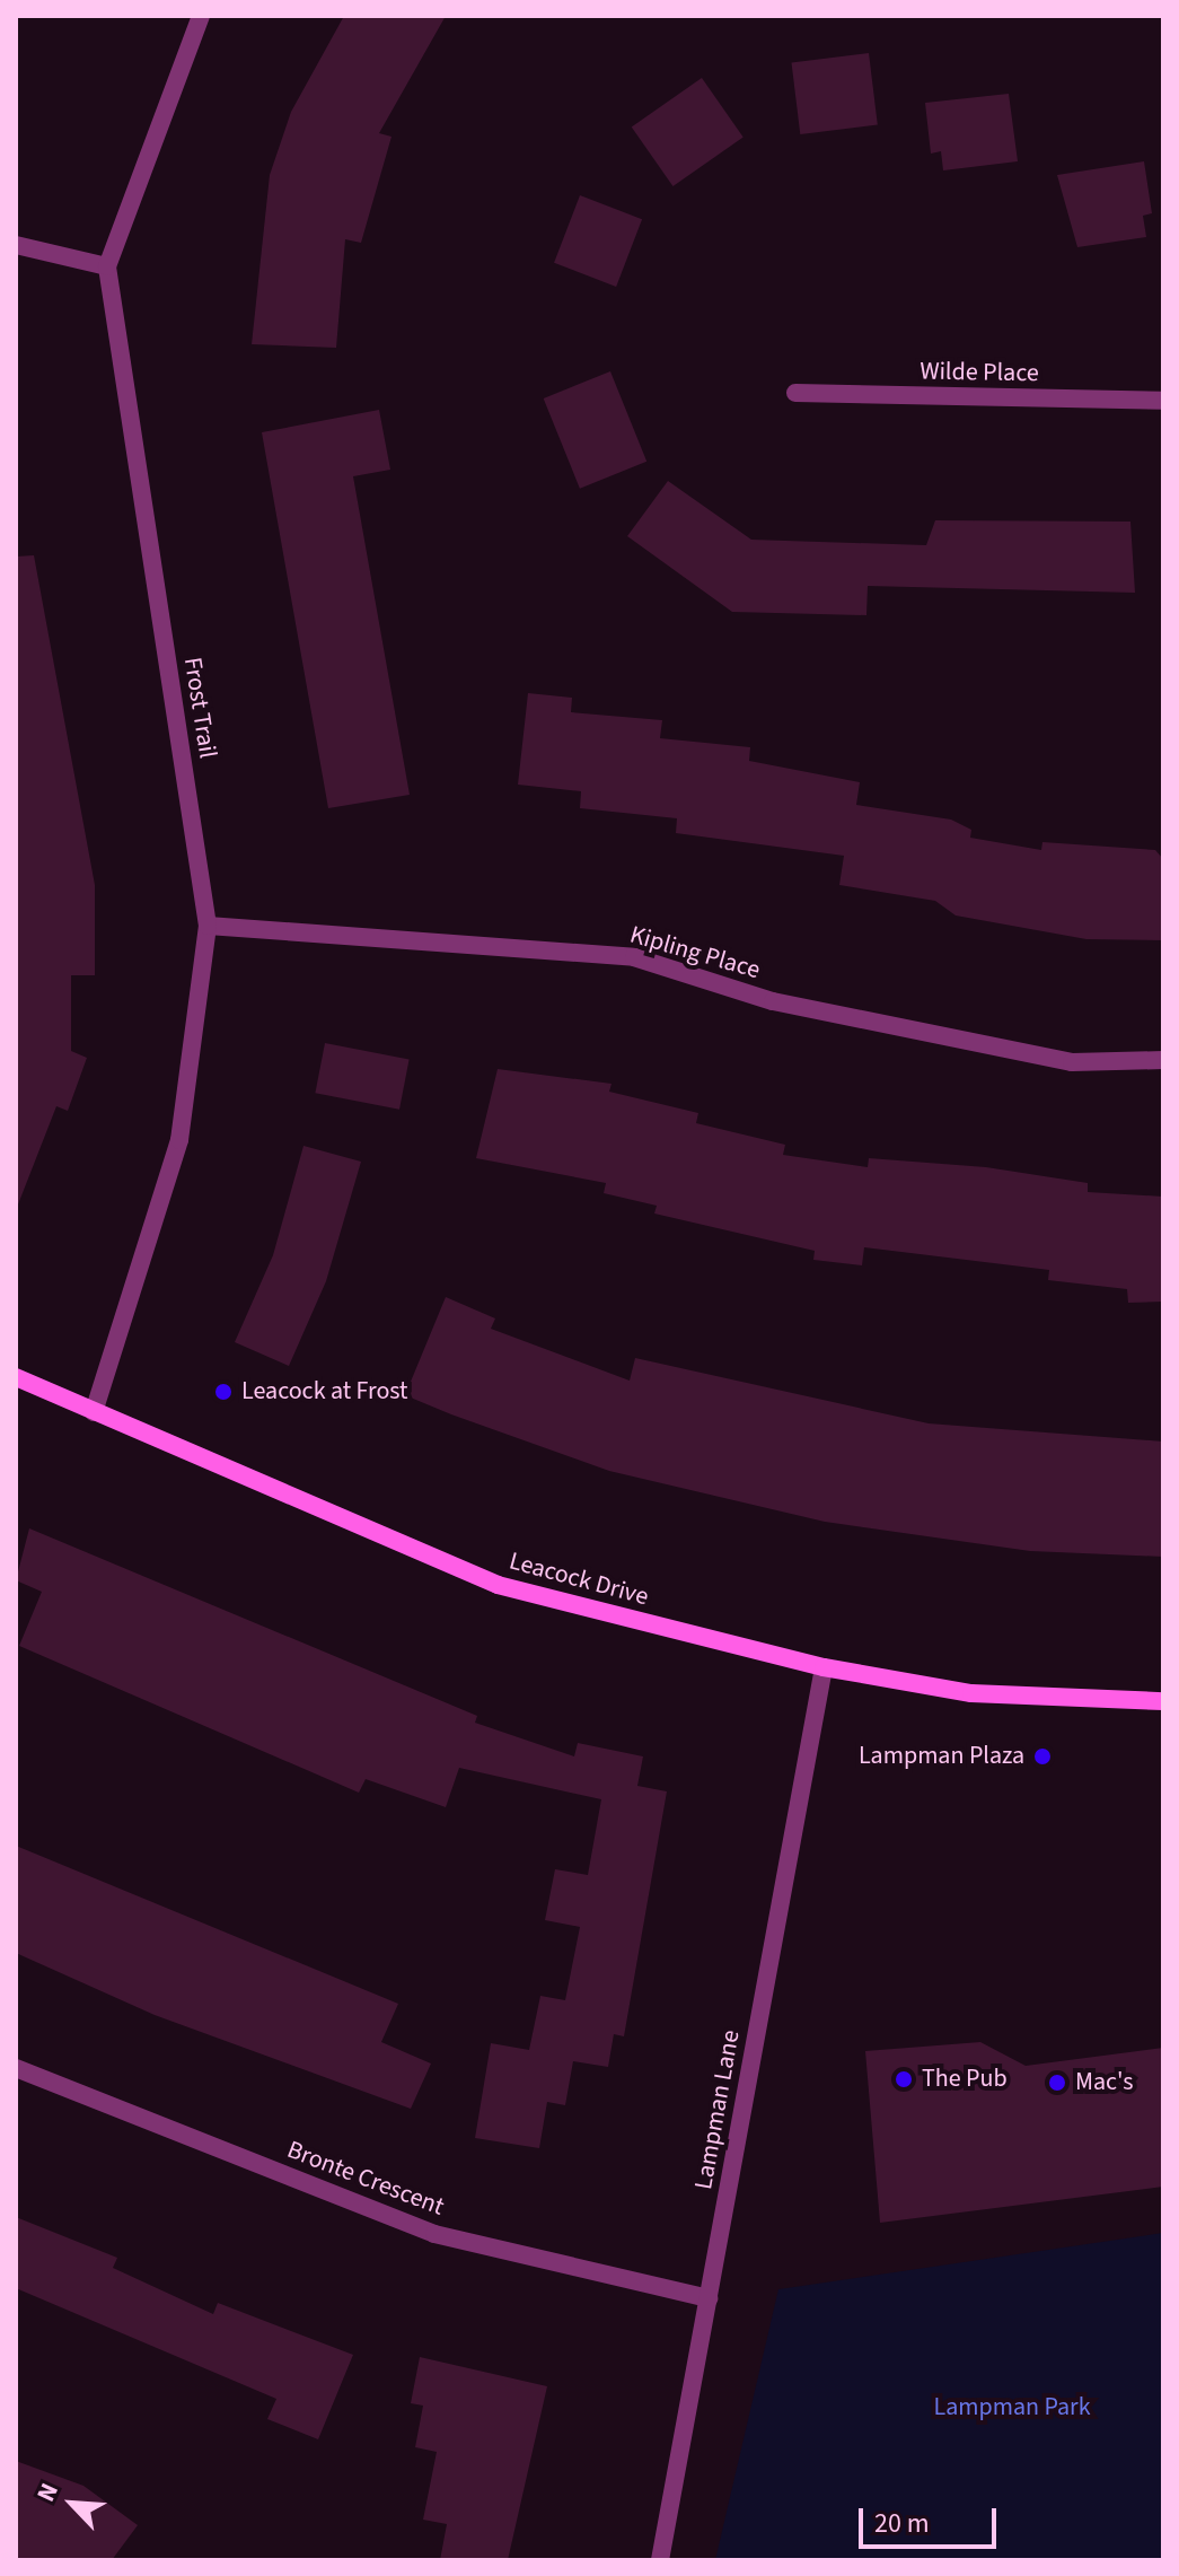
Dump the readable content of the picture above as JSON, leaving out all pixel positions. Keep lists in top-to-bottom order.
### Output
{
  "streets": {
    "street": [
      "Wilde Place",
      "Frost Trail",
      "Kipling Place",
      "Leacock Drive",
      "Lampman Lane",
      "Bronte Crescent"
    ]
  },
  "crossings": [
    ["Frost Trail", "Kipling Place"],
    ["Frost Trail", "Leacock Drive"],
    ["Leacock Drive", "Lampman Lane"],
    ["Lampman Lane", "Bronte Crescent"]
  ],
  "parks": ["Lampman Park"],
  "places": [
    "Leacock at Frost",
    "Lampman Plaza",
    "The Pub",
    "Mac's"
  ],
  "scale_bar": "20 m",
  "north": "top left"
}
